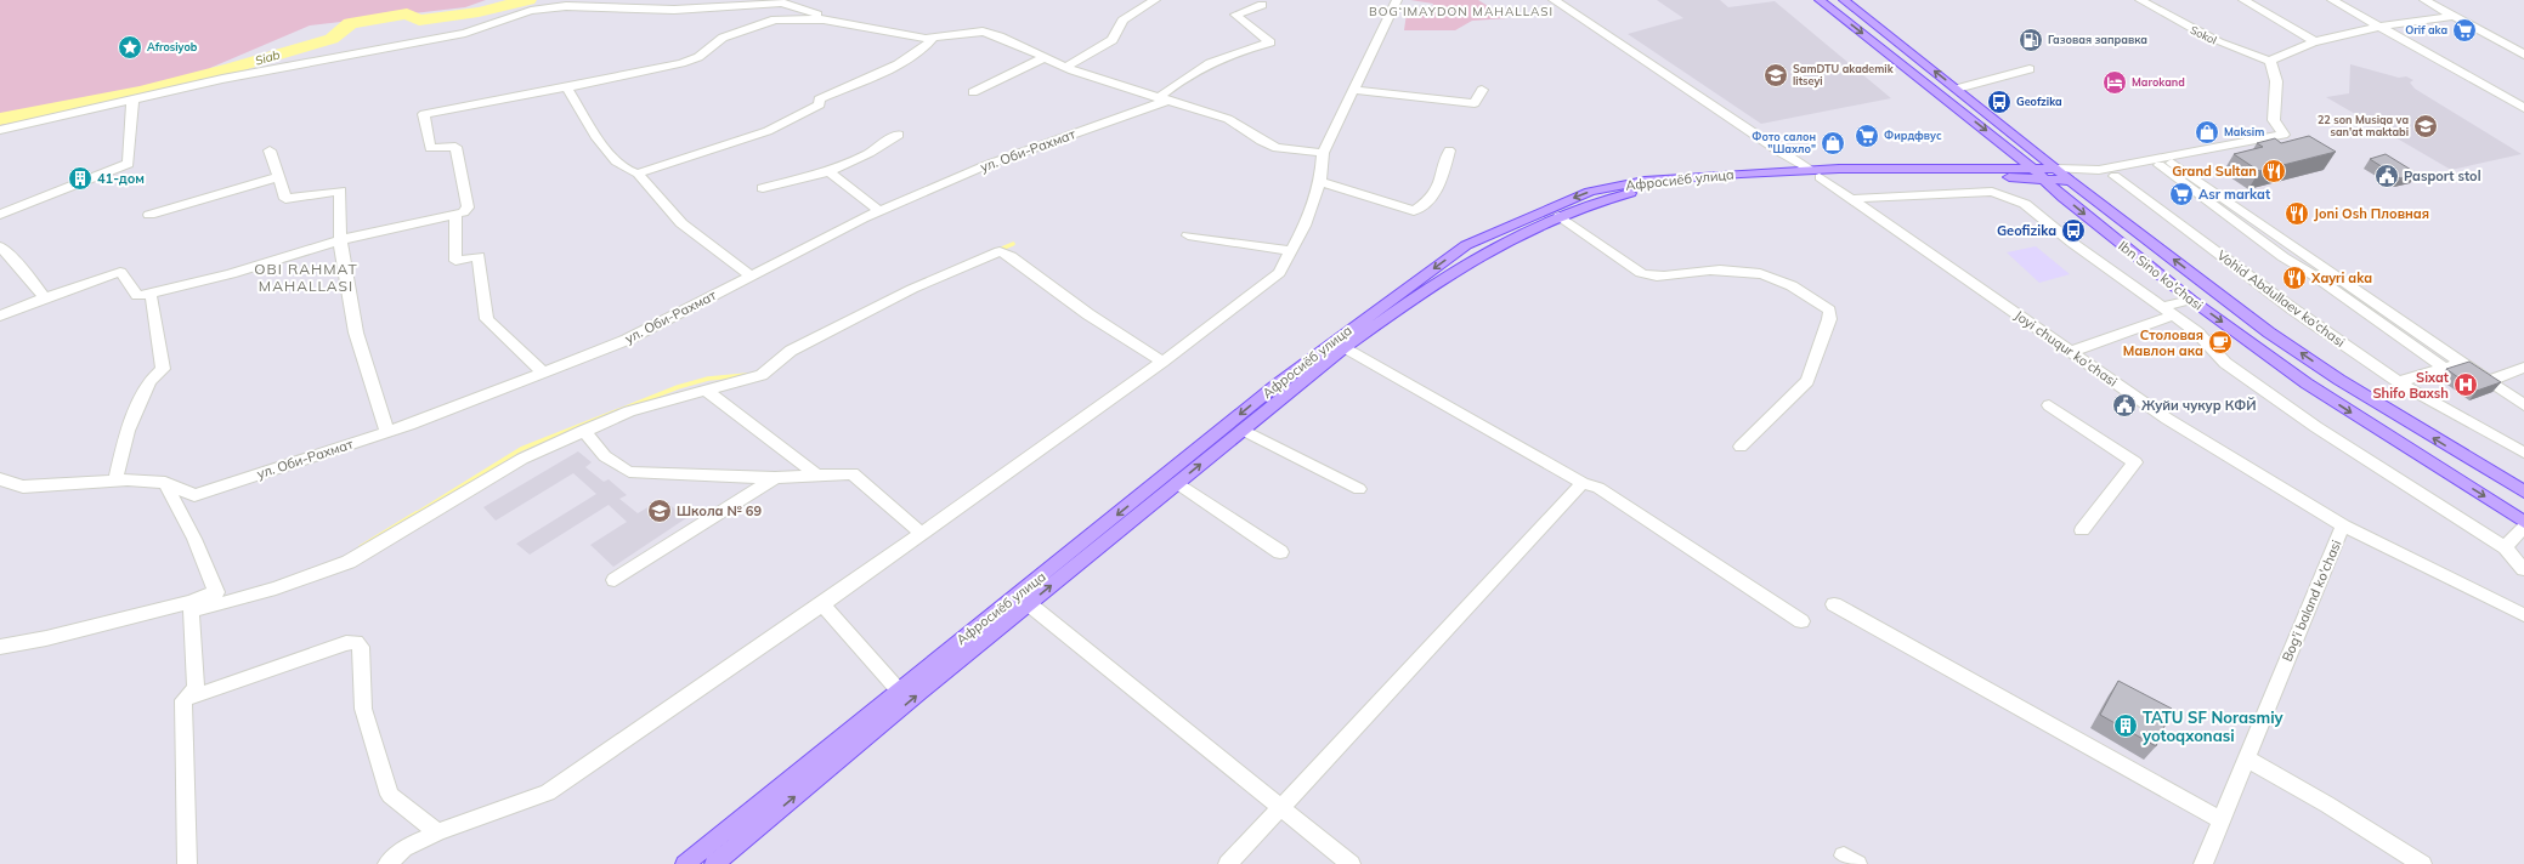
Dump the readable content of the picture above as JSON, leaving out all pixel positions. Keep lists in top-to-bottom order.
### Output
{
  "streets": {
    "main road": ["Афросиёб улица", "Ibn Sino ko'chasi"],
    "street": [
      "Sokol",
      "ул. Оби-Рахмат",
      "Vohid Abdullaev ko'chasi",
      "Joyi chuqur ko'chasi",
      "Bog'i baland ko'chasi"
    ]
  },
  "crossings": [
    ["Афросиёб улица", "Ibn Sino ko'chasi"],
    ["Афросиёб улица", "Joyi chuqur ko'chasi"],
    ["Joyi chuqur ko'chasi", "Bog'i baland ko'chasi"]
  ],
  "districts": ["BOG‘IMAYDON MAHALLASI", "OBI RAHMAT MAHALLASI"],
  "water": ["Siab"],
  "places": {
    "supermarket": ["Orif aka", "Фирдфвус", "Asr markat"],
    "fuel station": ["Газовая заправка"],
    "place": ["Afrosiyob"],
    "school or university": ["SamDTU akademik litseyi", "22 son Musiqa va san'at maktabi", "Школа № 69"],
    "hotel": ["Marokand"],
    "bus stop": ["Geofzika", "Geofizika"],
    "shop": ["Maksim", "Фото салон \"Шахло\""],
    "restaurant": ["Grand Sultan", "Joni Osh Пловная", "Xayri aka"],
    "public building": ["Pasport stol", "Жуйи чукур КФЙ"],
    "building": ["41-дом", "TATU SF Norasmiy yotoqxonasi"],
    "cafe": ["Столовая Мавлон ака"],
    "hospital": ["Sixat Shifo Baxsh"]
  }
}
